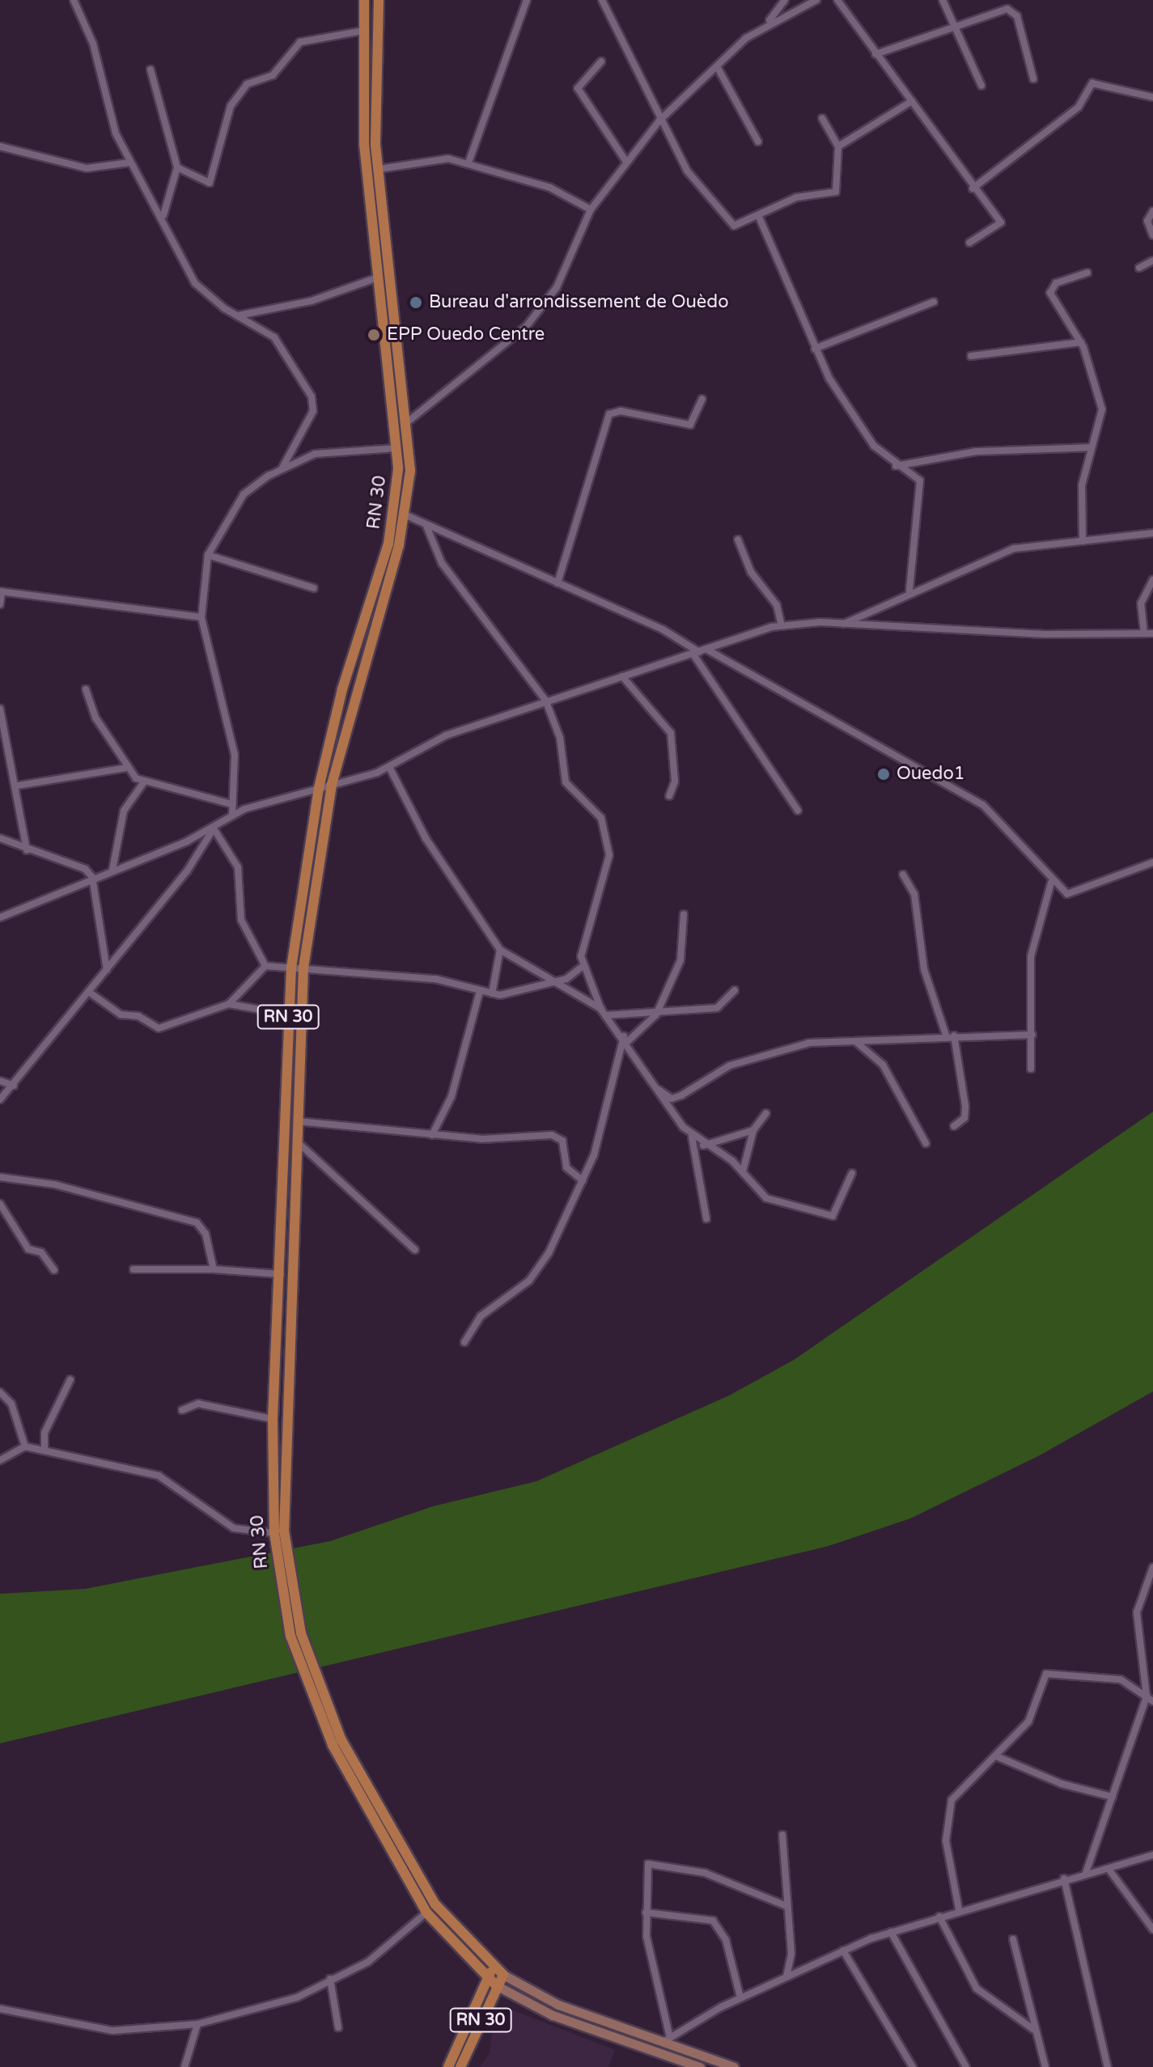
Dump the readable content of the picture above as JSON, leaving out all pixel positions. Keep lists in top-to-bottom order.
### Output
{
  "streets": {
    "main road": ["RN 30"]
  },
  "places": ["Bureau d'arrondissement de Ouèdo", "EPP Ouedo Centre", "Ouedo1"]
}
